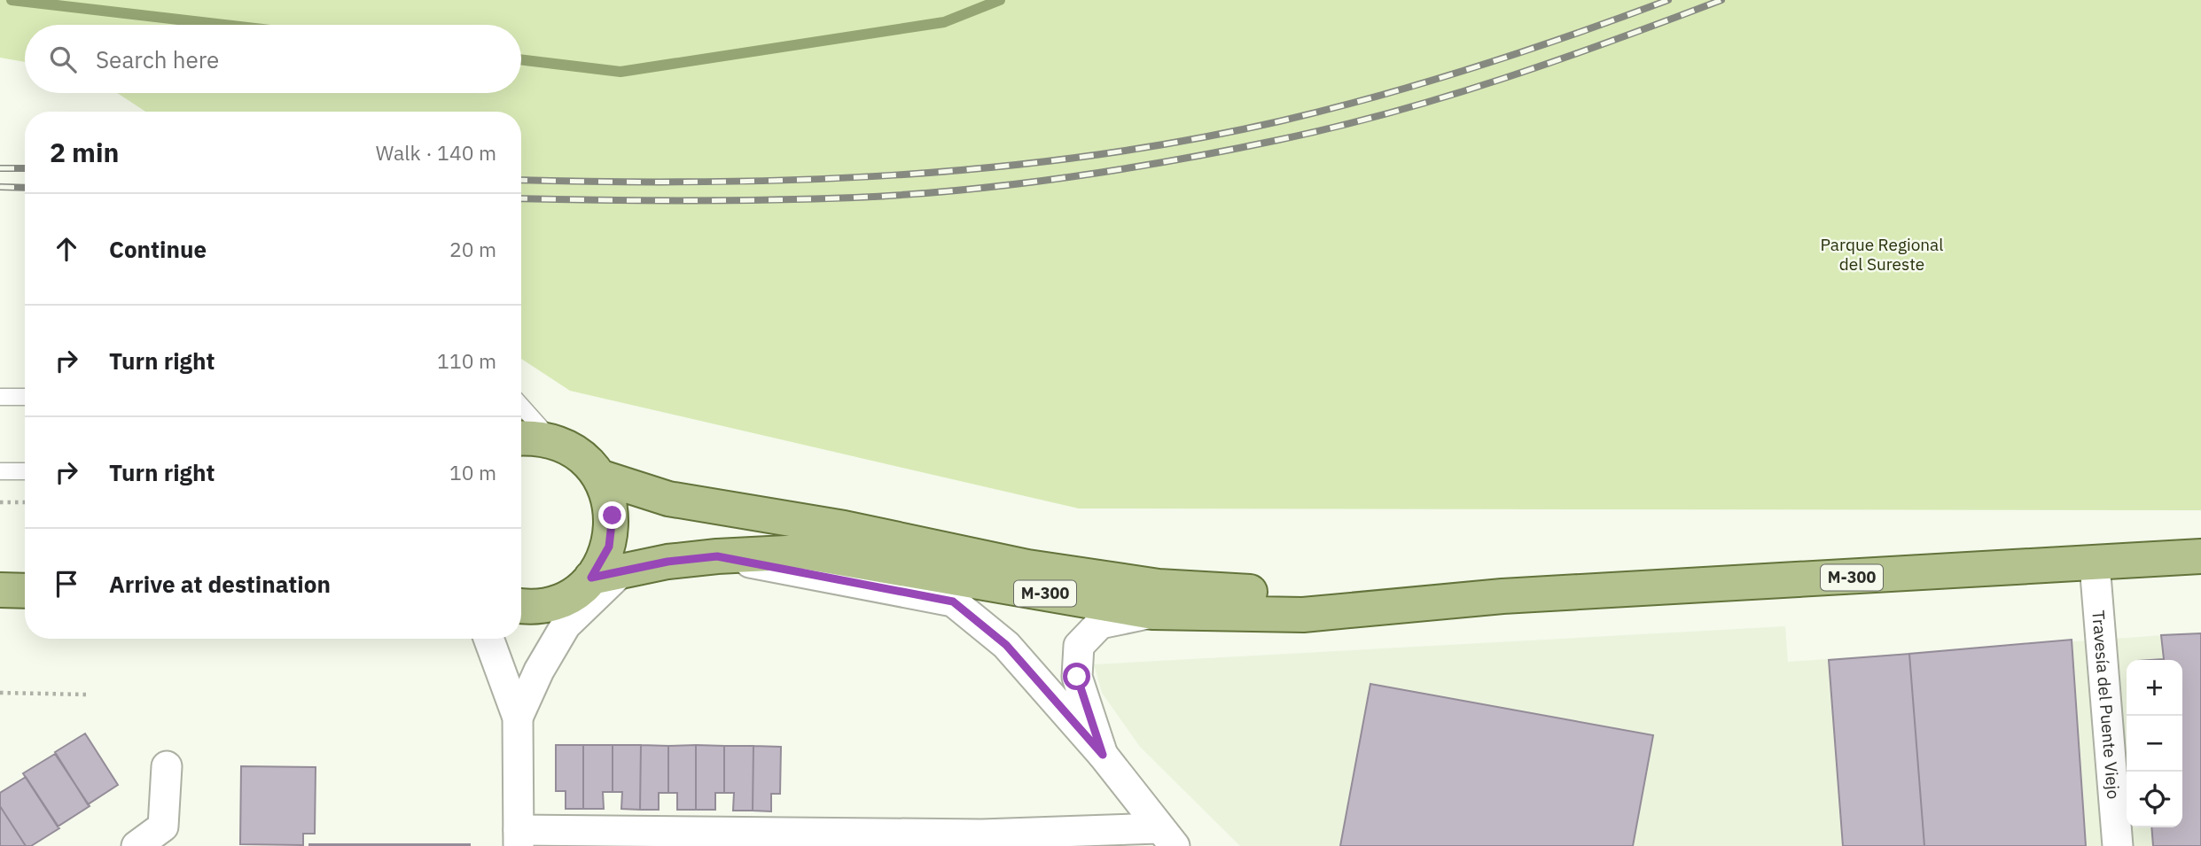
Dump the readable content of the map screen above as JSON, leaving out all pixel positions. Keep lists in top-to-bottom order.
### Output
{
  "streets": {
    "main road": ["M-300"],
    "street": ["Travesía del Puente Viejo"]
  },
  "crossings": [
    ["M-300", "Travesía del Puente Viejo"]
  ],
  "parks": ["Parque Regional del Sureste"],
  "page": {
    "search": "Search here",
    "heading": ["2 min", "Walk · 140 m"],
    "list": [
      ["Continue", "20 m"],
      ["Turn right", "110 m"],
      ["Turn right", "10 m"],
      "Arrive at destination"
    ],
    "map_buttons": ["+", "−"]
  }
}
